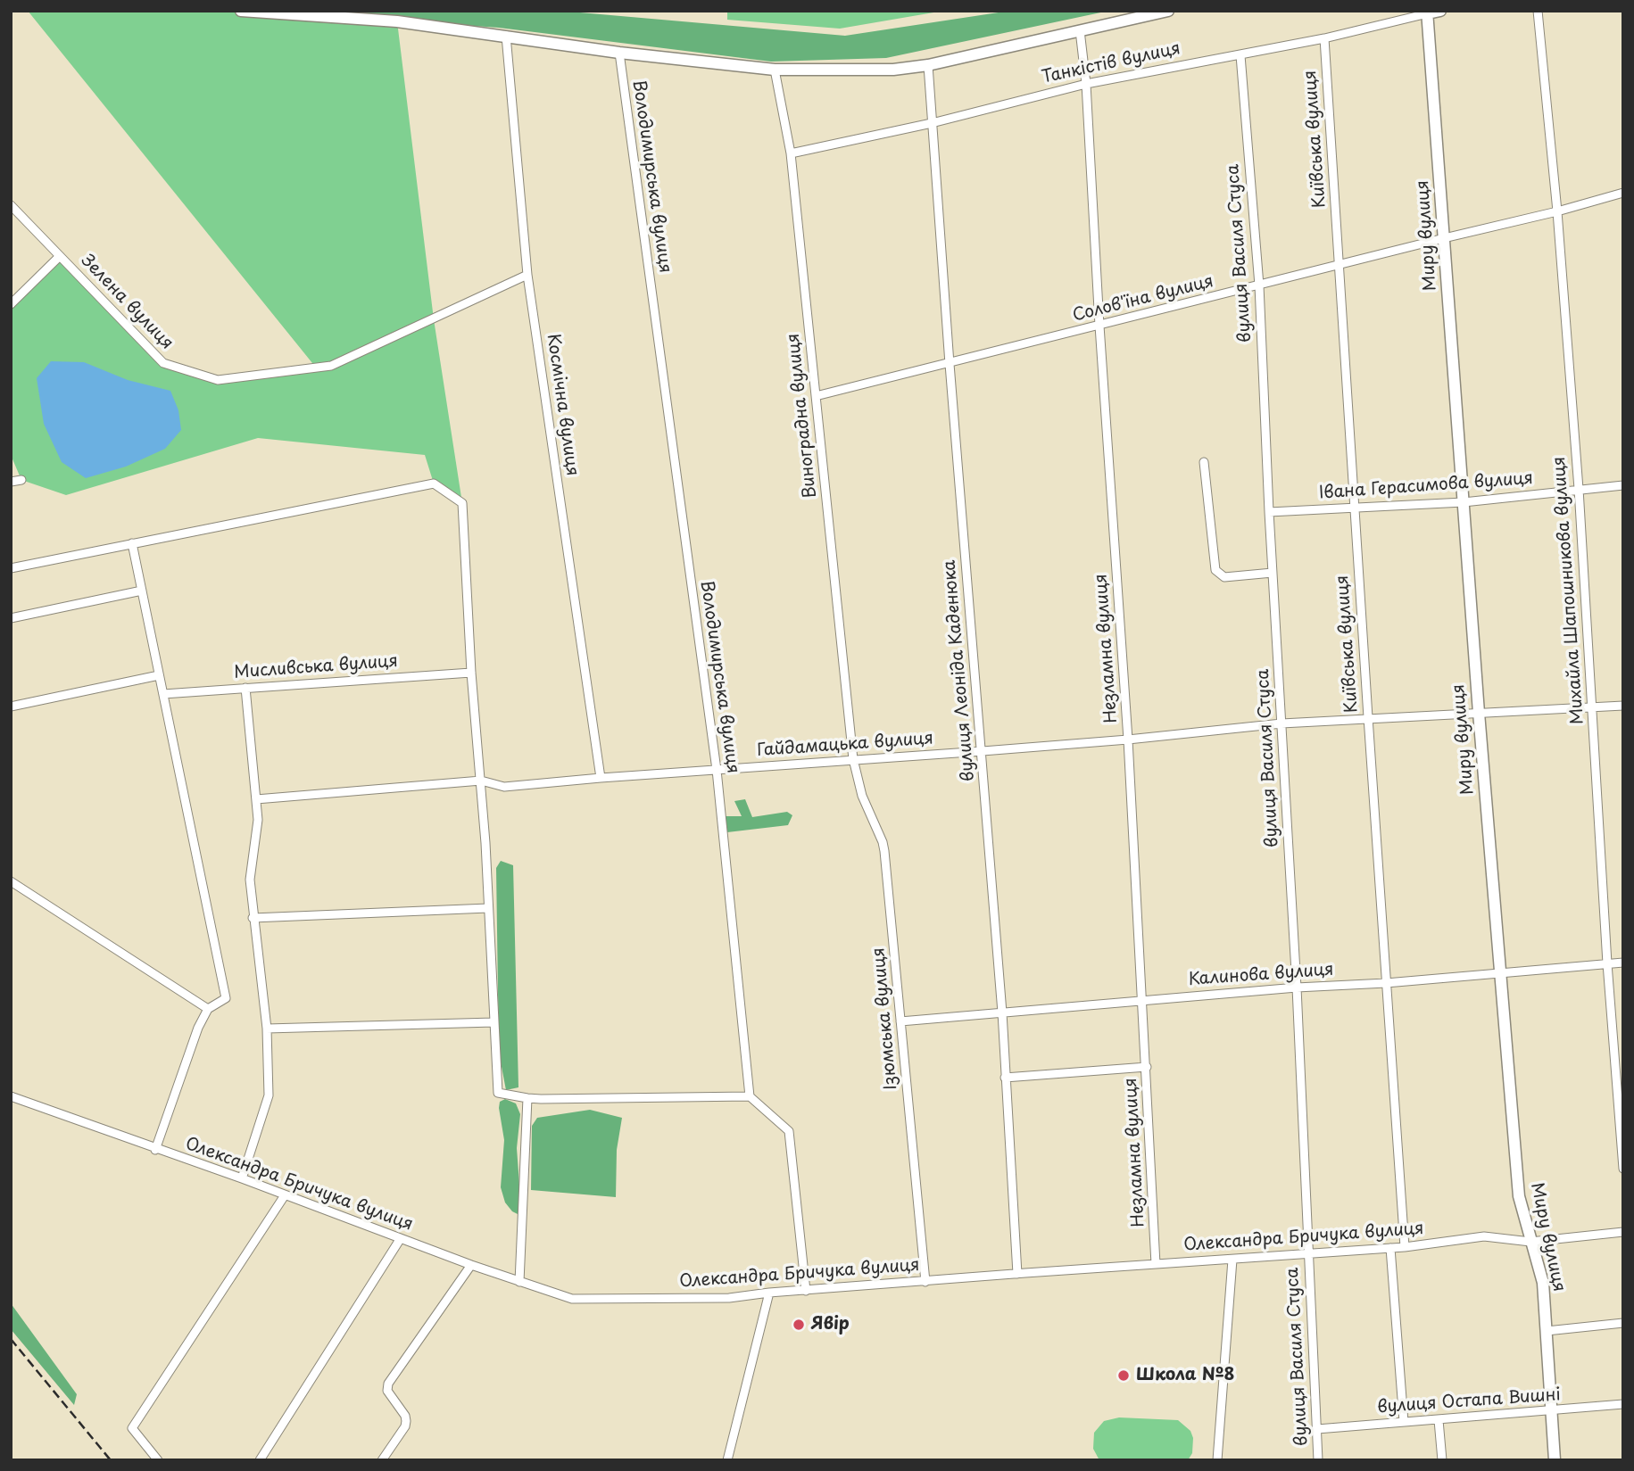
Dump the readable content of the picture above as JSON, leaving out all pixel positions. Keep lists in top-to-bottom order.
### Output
{
  "streets": {
    "main road": ["Танкістів вулиця", "Миру вулиця"],
    "street": [
      "Київська вулиця",
      "Володимирська вулиця",
      "вулиця Василя Стуса",
      "Солов'їна вулиця",
      "Зелена вулиця",
      "Космічна вулиця",
      "Виноградна вулиця",
      "Івана Герасимова вулиця",
      "Михайла Шапошникова вулиця",
      "Незламна вулиця",
      "Мисливська вулиця",
      "вулиця Леоніда Каденюка",
      "Гайдамацька вулиця",
      "Калинова вулиця",
      "Ізюмська вулиця",
      "Олександра Бричука вулиця",
      "вулиця Остапа Вишні"
    ]
  },
  "crossings": [
    ["Танкістів вулиця", "Київська вулиця"],
    ["Танкістів вулиця", "Миру вулиця"],
    ["Танкістів вулиця", "вулиця Василя Стуса"],
    ["Танкістів вулиця", "Виноградна вулиця"],
    ["Танкістів вулиця", "Незламна вулиця"],
    ["Танкістів вулиця", "вулиця Леоніда Каденюка"],
    ["Київська вулиця", "Солов'їна вулиця"],
    ["Київська вулиця", "Івана Герасимова вулиця"],
    ["Київська вулиця", "Гайдамацька вулиця"],
    ["Київська вулиця", "Калинова вулиця"],
    ["Київська вулиця", "Олександра Бричука вулиця"],
    ["Володимирська вулиця", "Гайдамацька вулиця"],
    ["Миру вулиця", "Солов'їна вулиця"],
    ["Миру вулиця", "Івана Герасимова вулиця"],
    ["Миру вулиця", "Гайдамацька вулиця"],
    ["Миру вулиця", "Калинова вулиця"],
    ["Миру вулиця", "Олександра Бричука вулиця"],
    ["Миру вулиця", "вулиця Остапа Вишні"],
    ["вулиця Василя Стуса", "Солов'їна вулиця"],
    ["вулиця Василя Стуса", "Івана Герасимова вулиця"],
    ["вулиця Василя Стуса", "Гайдамацька вулиця"],
    ["вулиця Василя Стуса", "Калинова вулиця"],
    ["вулиця Василя Стуса", "Олександра Бричука вулиця"],
    ["вулиця Василя Стуса", "вулиця Остапа Вишні"],
    ["Солов'їна вулиця", "Виноградна вулиця"],
    ["Солов'їна вулиця", "Михайла Шапошникова вулиця"],
    ["Солов'їна вулиця", "Незламна вулиця"],
    ["Солов'їна вулиця", "вулиця Леоніда Каденюка"],
    ["Зелена вулиця", "Космічна вулиця"],
    ["Космічна вулиця", "Гайдамацька вулиця"],
    ["Виноградна вулиця", "Гайдамацька вулиця"],
    ["Виноградна вулиця", "Ізюмська вулиця"],
    ["Івана Герасимова вулиця", "Михайла Шапошникова вулиця"],
    ["Михайла Шапошникова вулиця", "Гайдамацька вулиця"],
    ["Михайла Шапошникова вулиця", "Калинова вулиця"],
    ["Незламна вулиця", "Гайдамацька вулиця"],
    ["Незламна вулиця", "Калинова вулиця"],
    ["Незламна вулиця", "Олександра Бричука вулиця"],
    ["вулиця Леоніда Каденюка", "Гайдамацька вулиця"],
    ["вулиця Леоніда Каденюка", "Калинова вулиця"],
    ["вулиця Леоніда Каденюка", "Олександра Бричука вулиця"],
    ["Гайдамацька вулиця", "Ізюмська вулиця"],
    ["Калинова вулиця", "Ізюмська вулиця"],
    ["Ізюмська вулиця", "Олександра Бричука вулиця"]
  ],
  "places": ["Явiр", "Школа №8"]
}
